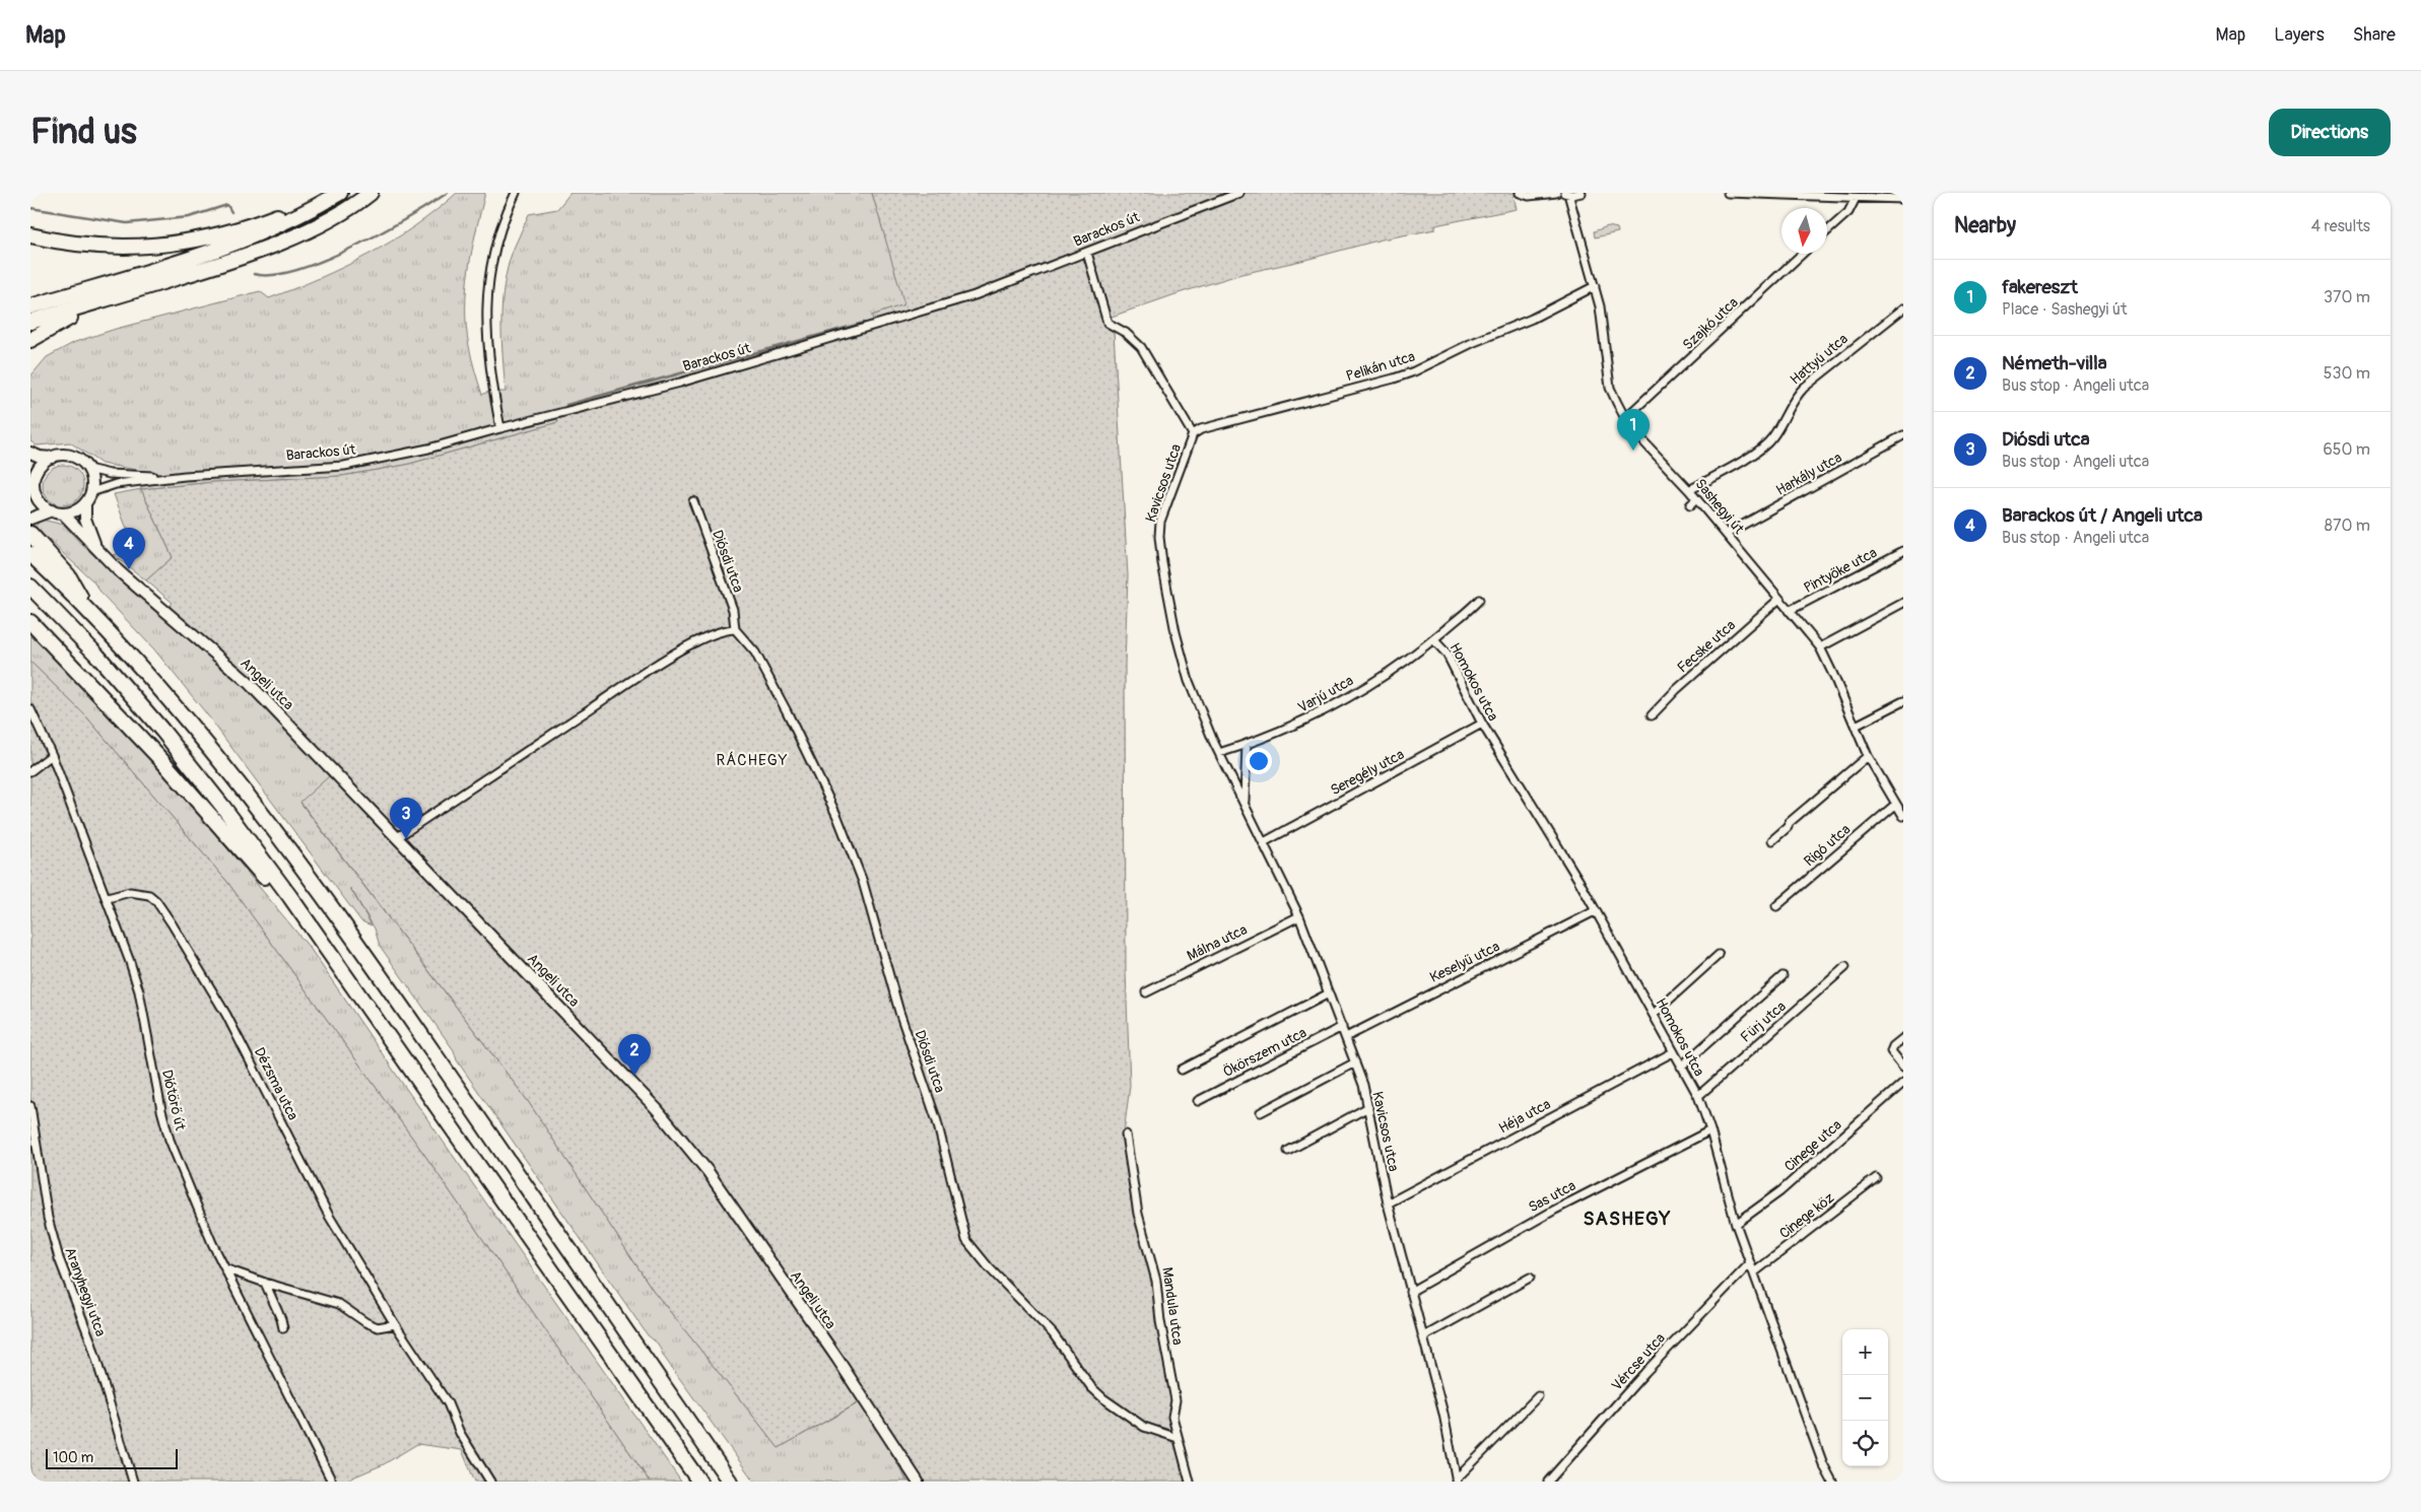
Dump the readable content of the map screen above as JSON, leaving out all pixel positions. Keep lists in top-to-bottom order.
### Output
{
  "streets": {
    "street": [
      "Barackos út",
      "Szajkó utca",
      "Hattyú utca",
      "Pelikán utca",
      "Harkály utca",
      "Kavicsos utca",
      "Sashegyi út",
      "Diósdi utca",
      "Pintyőke utca",
      "Fecske utca",
      "Homokos utca",
      "Angeli utca",
      "Varjú utca",
      "Seregély utca",
      "Rigó utca",
      "Málna utca",
      "Keselyű utca",
      "Fürj utca",
      "Ökörszem utca",
      "Dézsma utca",
      "Diótörő út",
      "Héja utca",
      "Cinege utca",
      "Sas utca",
      "Cinege köz",
      "Aranyhegyi utca",
      "Mandula utca",
      "Vércse utca"
    ]
  },
  "crossings": [
    ["Barackos út", "Kavicsos utca"],
    ["Barackos út", "Angeli utca"],
    ["Szajkó utca", "Sashegyi út"],
    ["Hattyú utca", "Sashegyi út"],
    ["Pelikán utca", "Kavicsos utca"],
    ["Pelikán utca", "Sashegyi út"],
    ["Harkály utca", "Sashegyi út"],
    ["Kavicsos utca", "Varjú utca"],
    ["Kavicsos utca", "Seregély utca"],
    ["Kavicsos utca", "Málna utca"],
    ["Kavicsos utca", "Keselyű utca"],
    ["Kavicsos utca", "Ökörszem utca"],
    ["Kavicsos utca", "Héja utca"],
    ["Kavicsos utca", "Sas utca"],
    ["Sashegyi út", "Pintyőke utca"],
    ["Sashegyi út", "Fecske utca"],
    ["Sashegyi út", "Rigó utca"],
    ["Diósdi utca", "Mandula utca"],
    ["Homokos utca", "Varjú utca"],
    ["Homokos utca", "Seregély utca"],
    ["Homokos utca", "Keselyű utca"],
    ["Homokos utca", "Fürj utca"],
    ["Homokos utca", "Héja utca"],
    ["Homokos utca", "Cinege utca"],
    ["Homokos utca", "Sas utca"],
    ["Homokos utca", "Cinege köz"],
    ["Homokos utca", "Vércse utca"],
    ["Dézsma utca", "Diótörő út"]
  ],
  "districts": ["RÁCHEGY", "SASHEGY"],
  "scale_bar": "100 m",
  "north": "bottom",
  "page": {
    "header": "Map",
    "nav": ["Map", "Layers", "Share"],
    "buttons": "Directions",
    "title": "Find us",
    "heading": ["Nearby", "4 results"],
    "list": [
      {
        "mark": "1",
        "name": "fakereszt",
        "note": "Place · Sashegyi út",
        "value": "370 m"
      },
      {
        "mark": "2",
        "name": "Németh-villa",
        "note": "Bus stop · Angeli utca",
        "value": "530 m"
      },
      {
        "mark": "3",
        "name": "Diósdi utca",
        "note": "Bus stop · Angeli utca",
        "value": "650 m"
      },
      {
        "mark": "4",
        "name": "Barackos út / Angeli utca",
        "note": "Bus stop · Angeli utca",
        "value": "870 m"
      }
    ],
    "pins": [
      "1",
      "4",
      "3",
      "2"
    ],
    "map_buttons": ["+", "−"],
    "scale": "100 m"
  }
}
